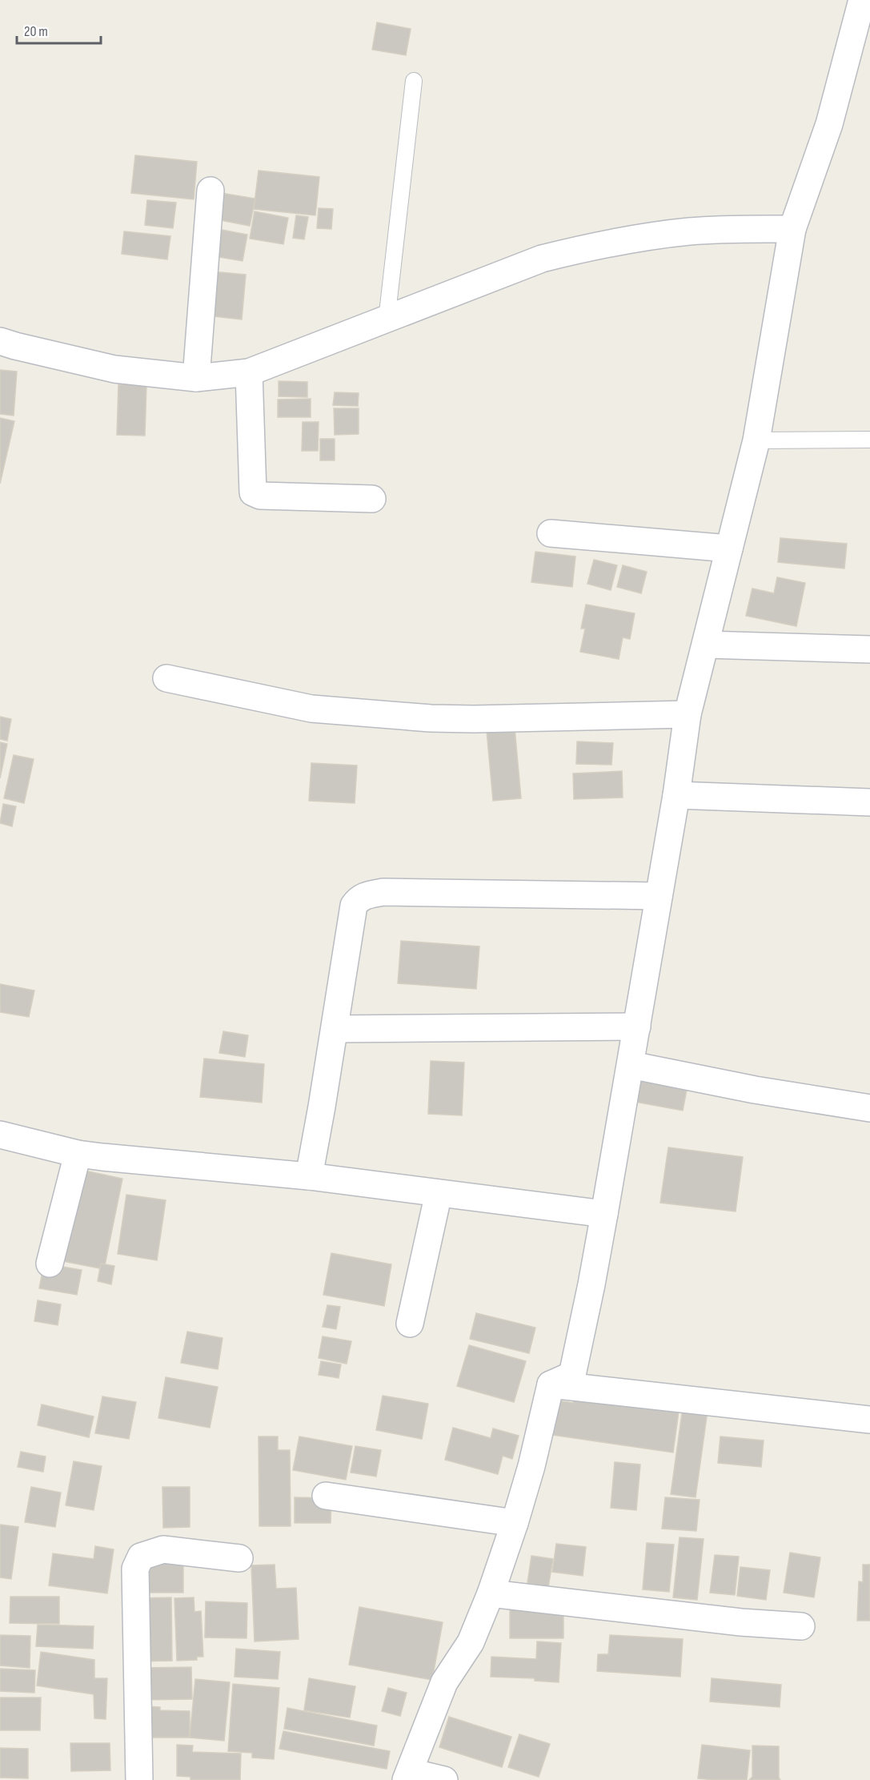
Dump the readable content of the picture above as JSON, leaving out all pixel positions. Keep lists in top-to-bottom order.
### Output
{
  "scale_bar": "20 m"
}
